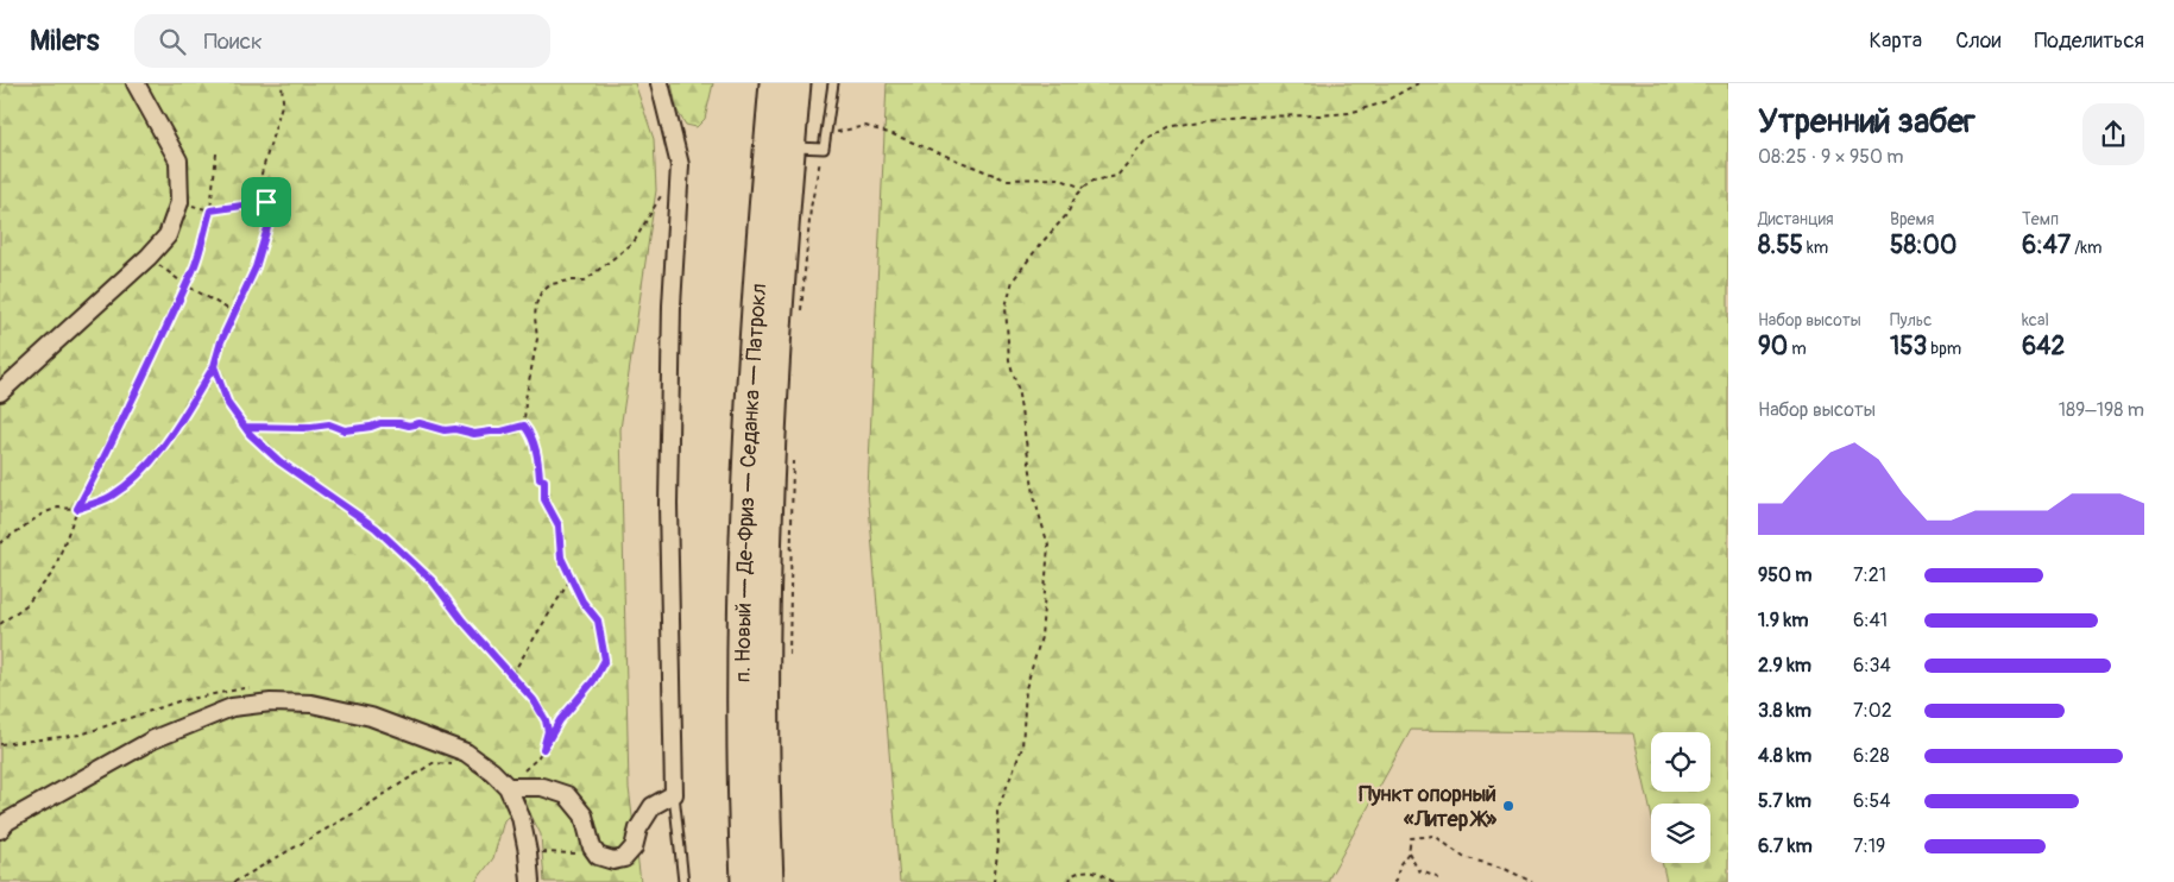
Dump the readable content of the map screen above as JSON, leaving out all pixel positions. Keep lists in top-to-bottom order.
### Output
{
  "streets": {
    "highway": ["п. Новый — Де-Фриз — Седанка — Патрокл"]
  },
  "places": ["Пункт опорный «Литер Ж»"],
  "page": {
    "header": "Milers",
    "search": "Поиск",
    "nav": ["Карта", "Слои", "Поделиться"],
    "heading": ["Утренний забег", "08:25 · 9 × 950 m"],
    "stats": [
      ["Дистанция", "8.55 km"],
      ["Время", "58:00"],
      ["Темп", "6:47 /km"],
      ["Набор высоты", "90 m"],
      ["Пульс", "153 bpm"],
      ["kcal", "642"]
    ],
    "chart": ["Набор высоты", "189–198 m"],
    "list": [
      {
        "name": "950 m",
        "note": "7:21"
      },
      {
        "name": "1.9 km",
        "note": "6:41"
      },
      {
        "name": "2.9 km",
        "note": "6:34"
      },
      {
        "name": "3.8 km",
        "note": "7:02"
      },
      {
        "name": "4.8 km",
        "note": "6:28"
      },
      {
        "name": "5.7 km",
        "note": "6:54"
      },
      {
        "name": "6.7 km",
        "note": "7:19"
      }
    ]
  }
}
